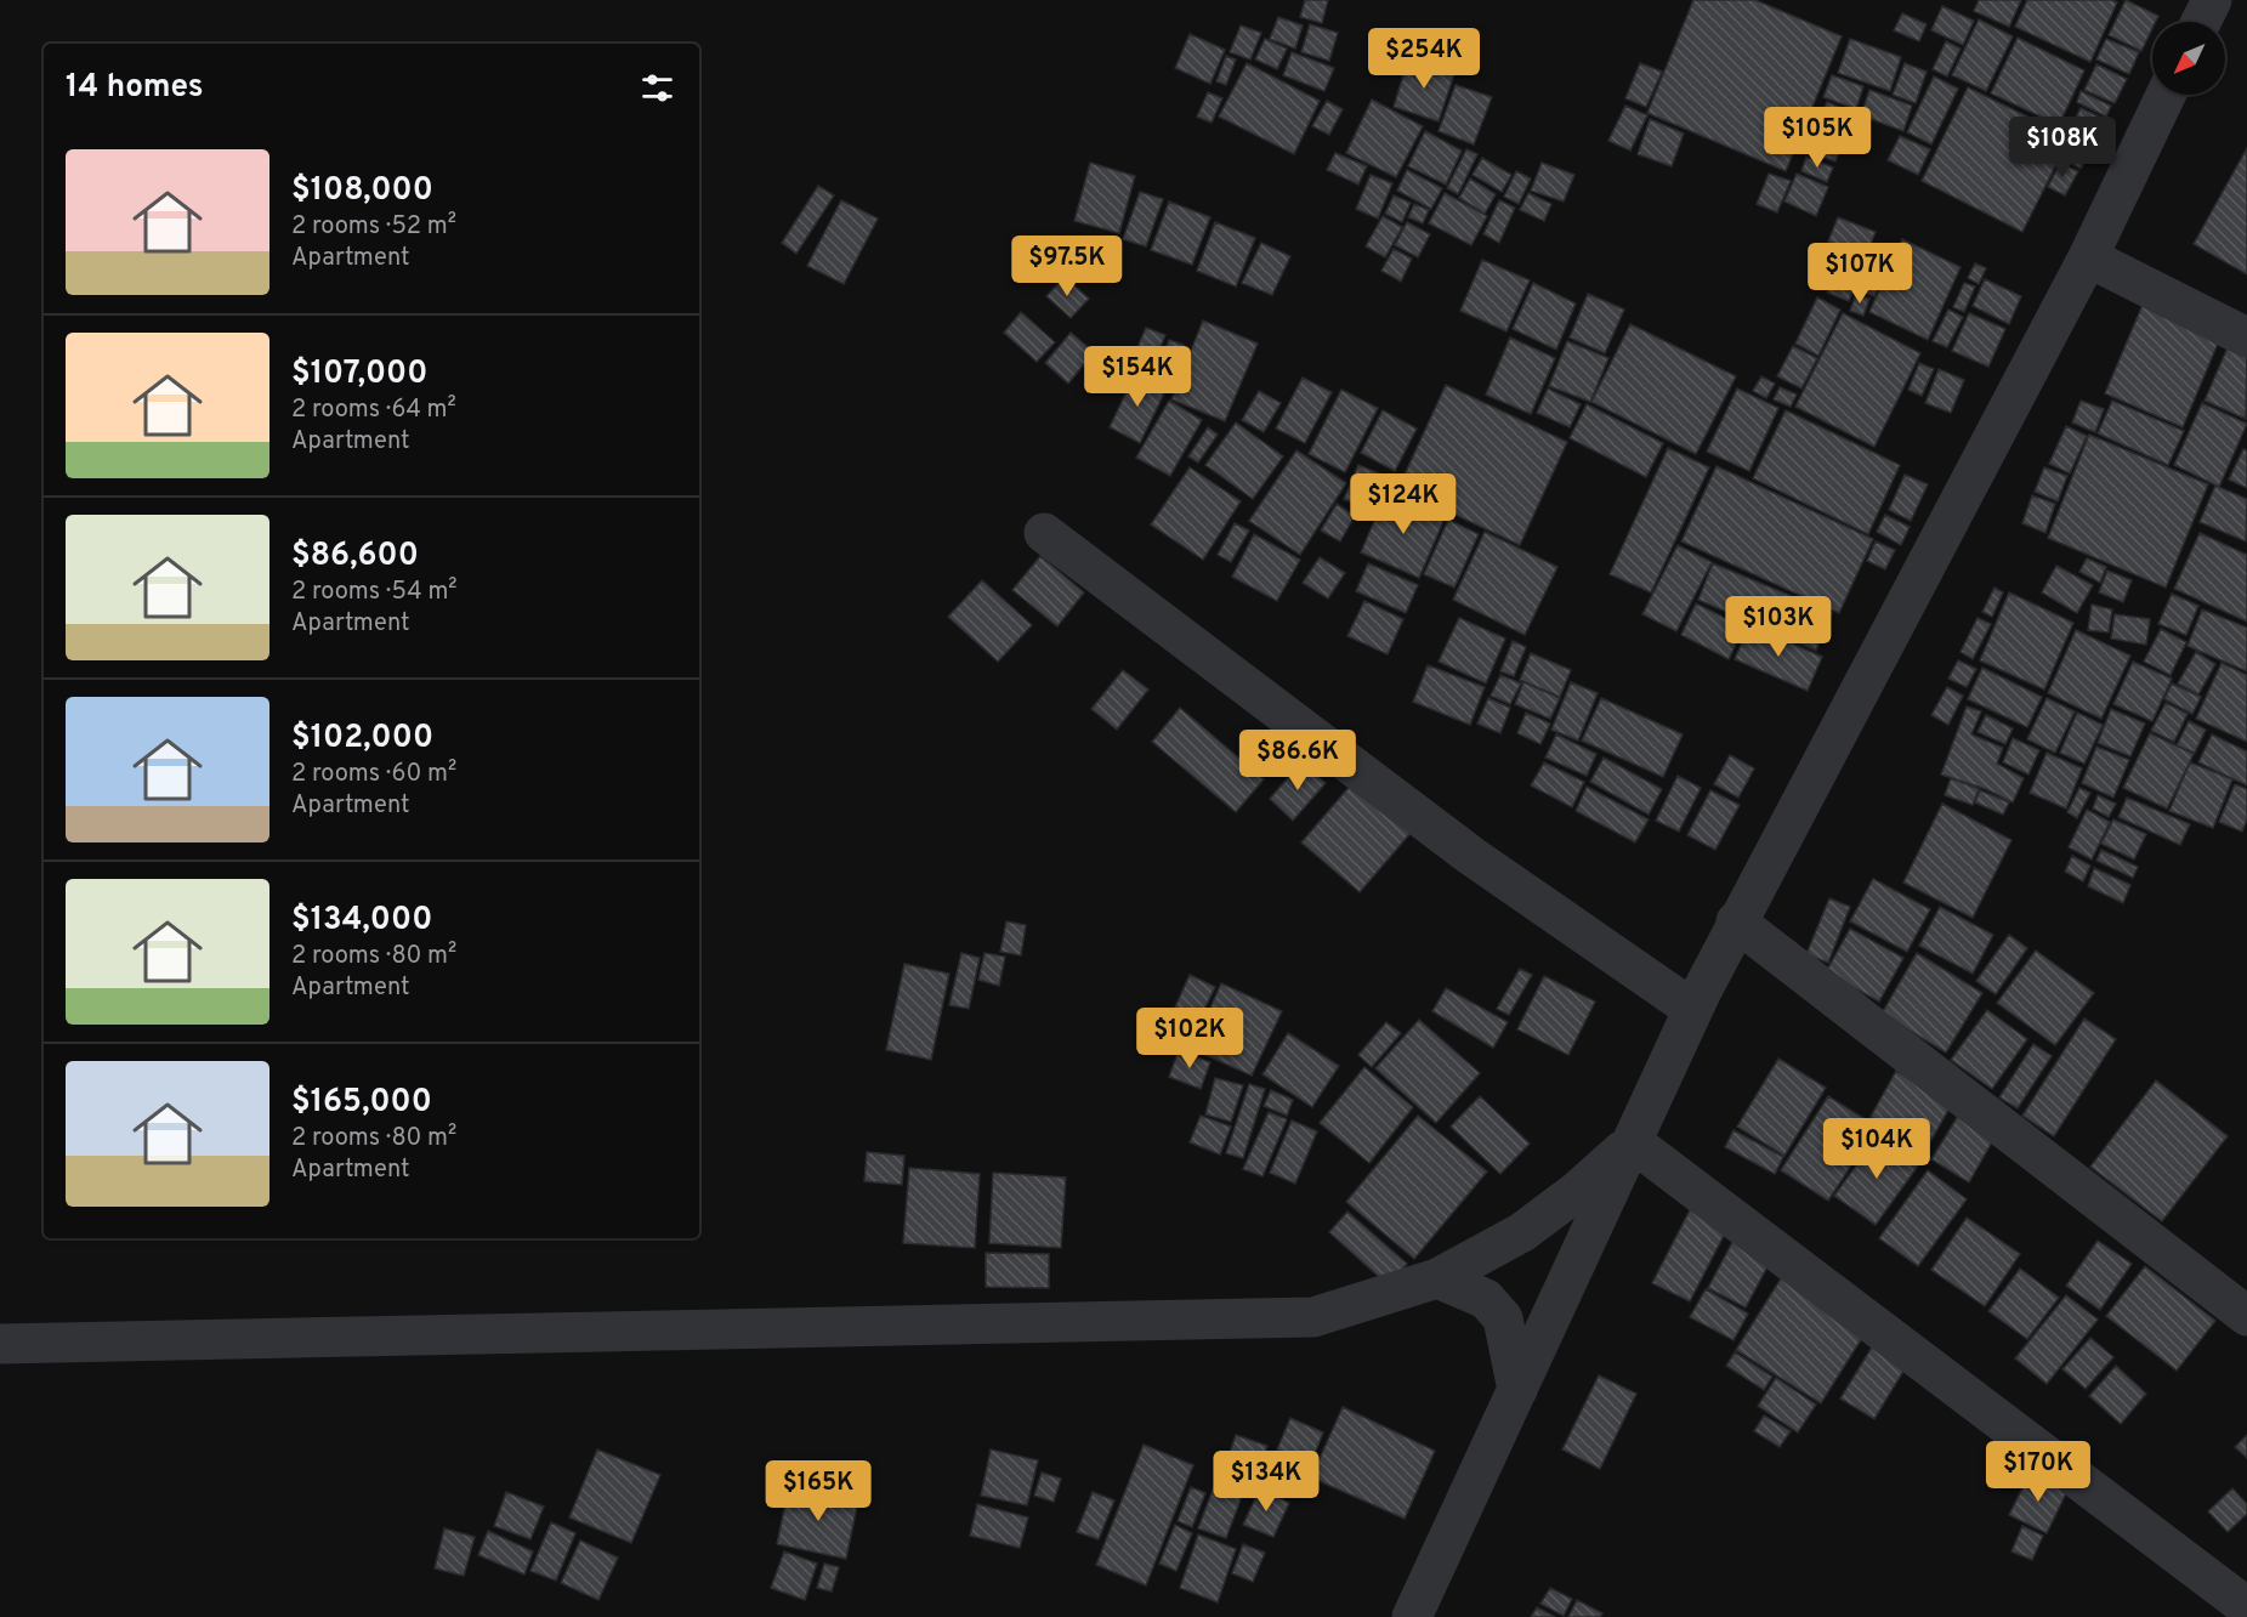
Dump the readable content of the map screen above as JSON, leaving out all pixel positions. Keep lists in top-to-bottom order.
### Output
{
  "north": "bottom left",
  "page": {
    "price": [
      "$254K",
      "$105K",
      "$108K",
      "$97.5K",
      "$107K",
      "$154K",
      "$124K",
      "$103K",
      "$86.6K",
      "$102K",
      "$104K",
      "$170K",
      "$134K",
      "$165K"
    ],
    "heading": "14 homes",
    "list": [
      {
        "name": "$108,000",
        "note": "2 rooms · 52 m² · Apartment"
      },
      {
        "name": "$107,000",
        "note": "2 rooms · 64 m² · Apartment"
      },
      {
        "name": "$86,600",
        "note": "2 rooms · 54 m² · Apartment"
      },
      {
        "name": "$102,000",
        "note": "2 rooms · 60 m² · Apartment"
      },
      {
        "name": "$134,000",
        "note": "2 rooms · 80 m² · Apartment"
      },
      {
        "name": "$165,000",
        "note": "2 rooms · 80 m² · Apartment"
      }
    ]
  }
}
